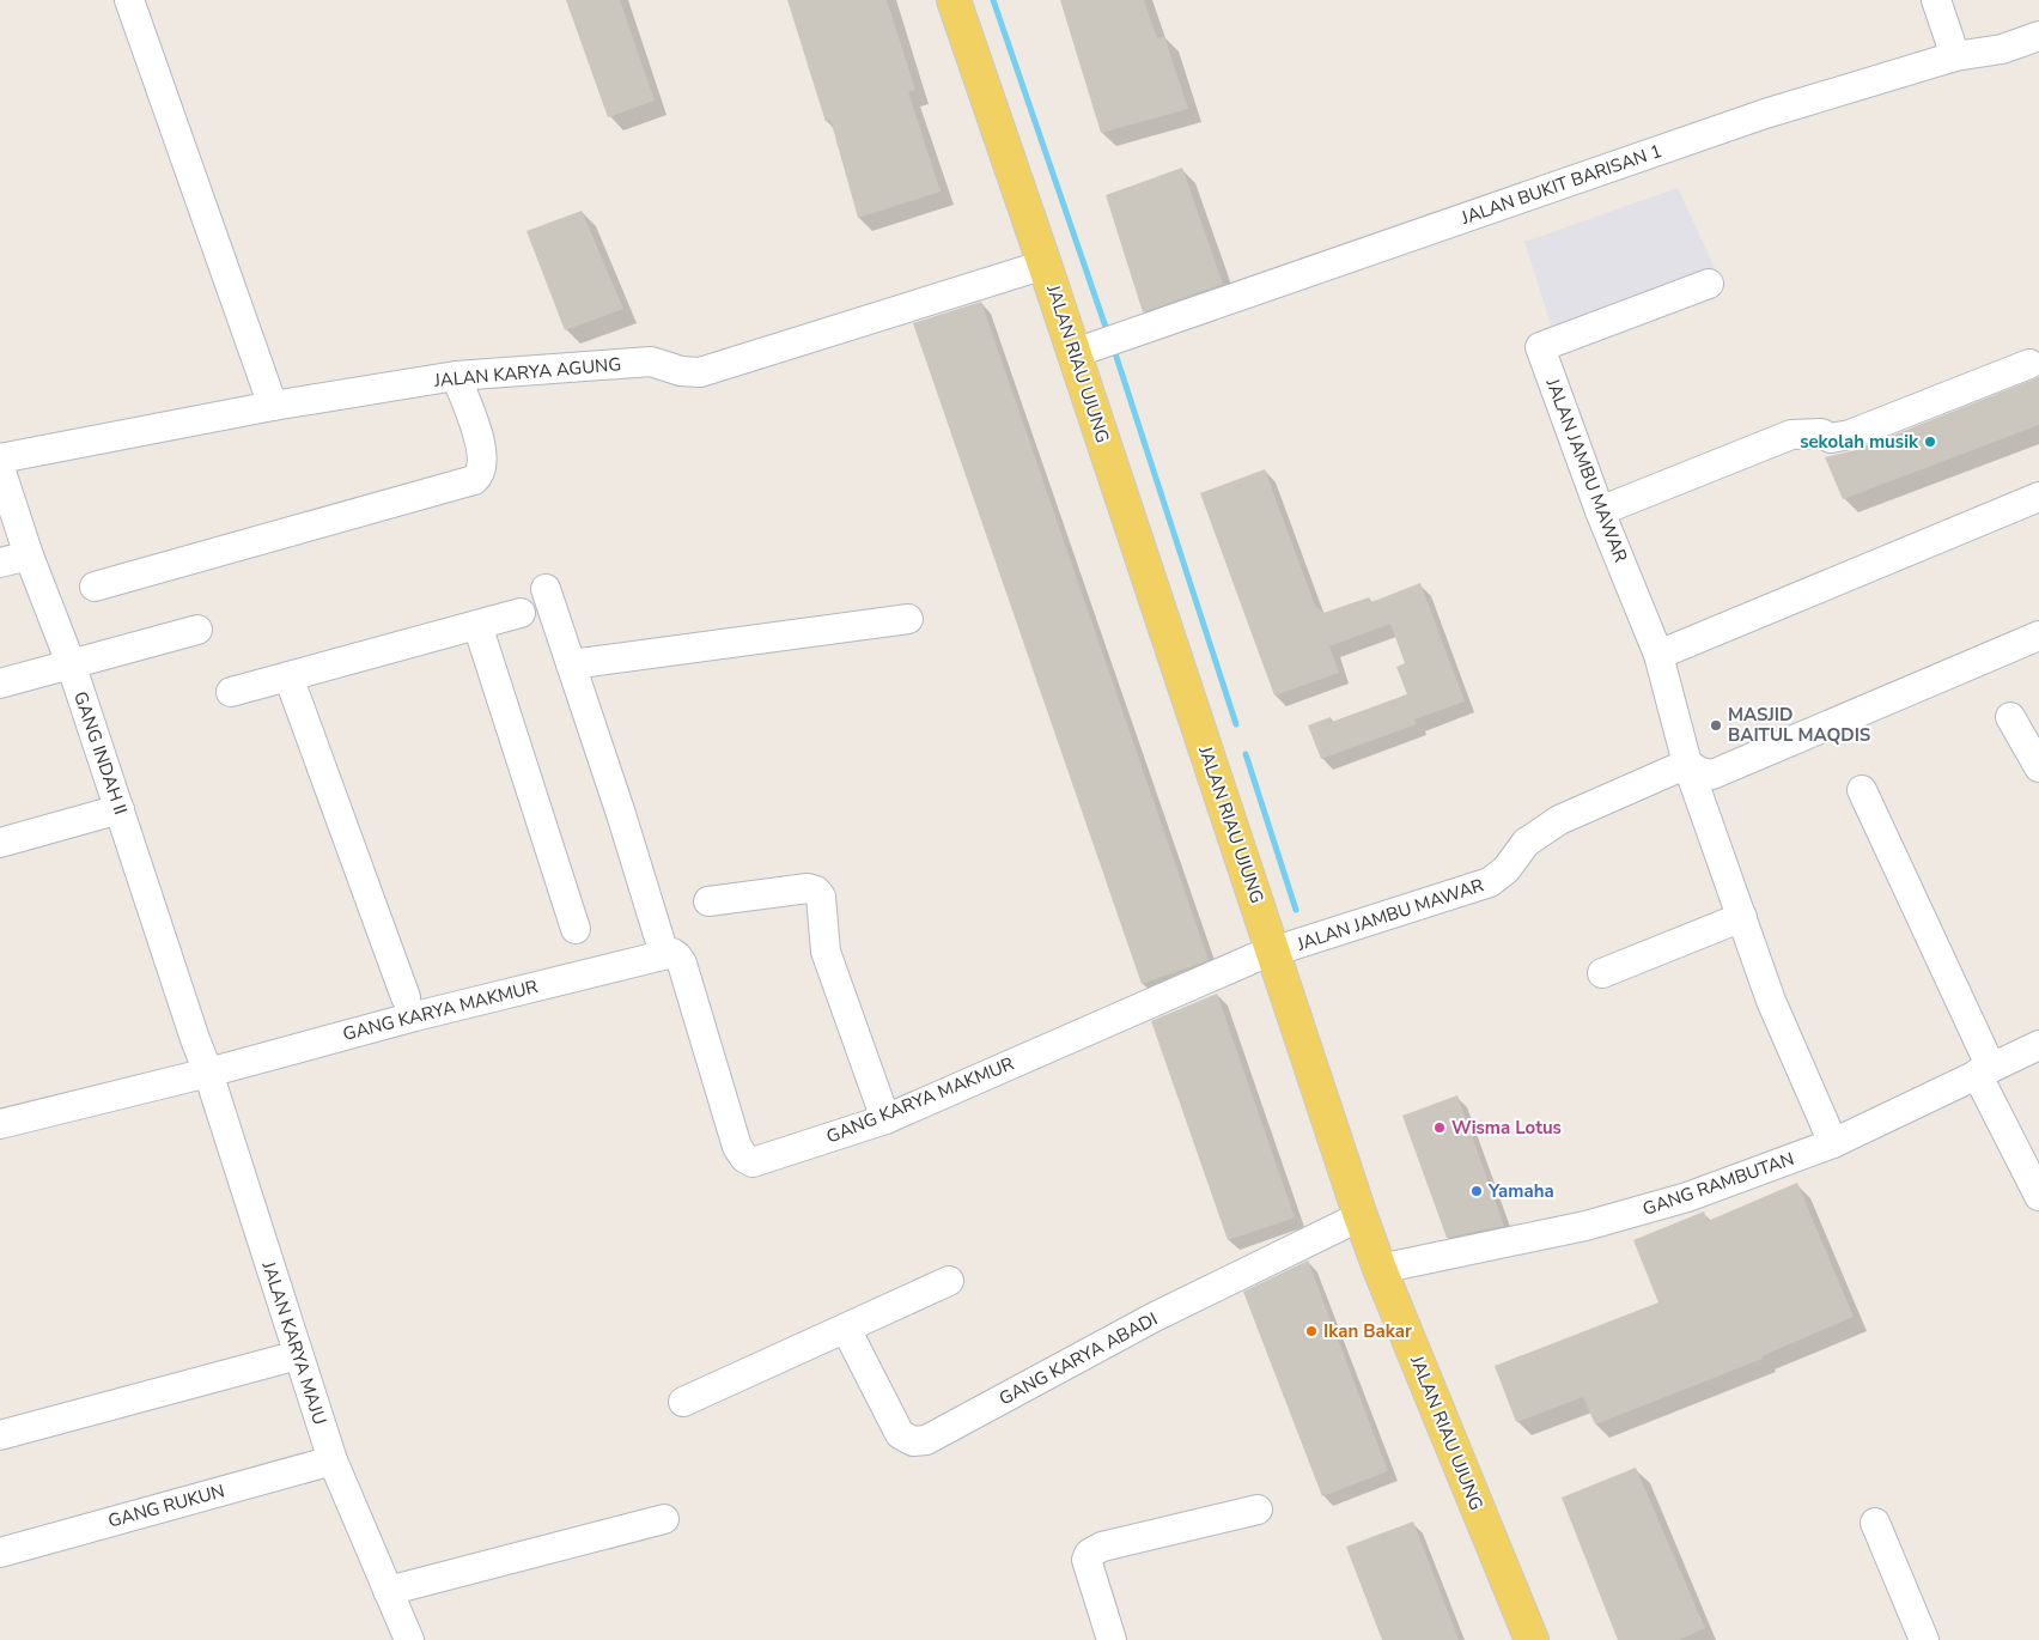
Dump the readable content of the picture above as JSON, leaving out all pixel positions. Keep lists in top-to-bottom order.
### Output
{
  "streets": {
    "main road": ["JALAN RIAU UJUNG"],
    "street": [
      "JALAN BUKIT BARISAN 1",
      "JALAN KARYA AGUNG",
      "JALAN JAMBU MAWAR",
      "GANG INDAH II",
      "GANG KARYA MAKMUR",
      "GANG RAMBUTAN",
      "JALAN KARYA MAJU",
      "GANG KARYA ABADI",
      "GANG RUKUN"
    ]
  },
  "crossings": [
    ["JALAN BUKIT BARISAN 1", "JALAN RIAU UJUNG"],
    ["JALAN RIAU UJUNG", "JALAN KARYA AGUNG"],
    ["JALAN RIAU UJUNG", "JALAN JAMBU MAWAR"],
    ["JALAN RIAU UJUNG", "GANG KARYA MAKMUR"],
    ["JALAN RIAU UJUNG", "GANG RAMBUTAN"],
    ["JALAN RIAU UJUNG", "GANG KARYA ABADI"],
    ["JALAN JAMBU MAWAR", "GANG KARYA MAKMUR"],
    ["GANG INDAH II", "JALAN KARYA MAJU"],
    ["GANG KARYA MAKMUR", "JALAN KARYA MAJU"],
    ["JALAN KARYA MAJU", "GANG RUKUN"]
  ],
  "places": [
    "sekolah musik",
    "MASJID BAITUL MAQDIS",
    "Wisma Lotus",
    "Yamaha",
    "Ikan Bakar"
  ]
}
